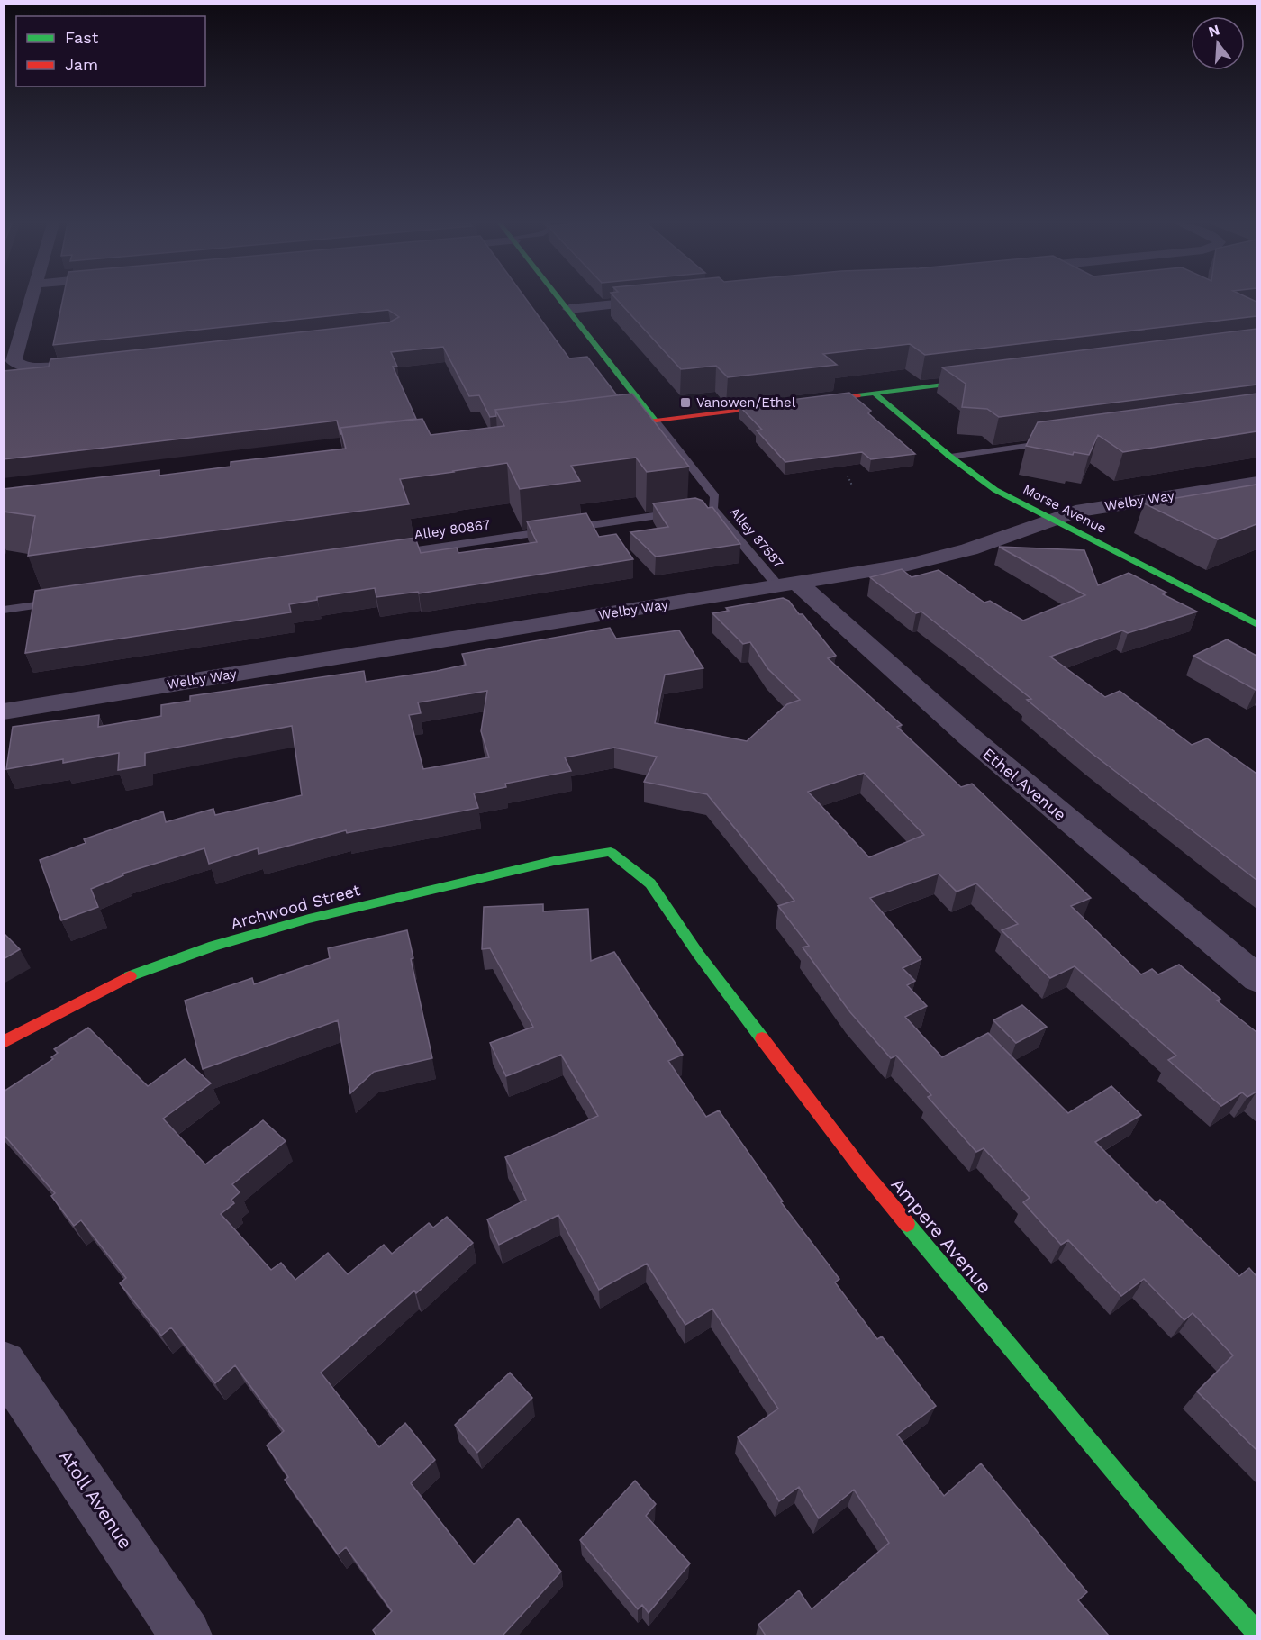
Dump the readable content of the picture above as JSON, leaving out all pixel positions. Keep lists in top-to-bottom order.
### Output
{
  "streets": {
    "street": [
      "Welby Way",
      "Morse Avenue",
      "Ethel Avenue",
      "Archwood Street",
      "Ampere Avenue",
      "Atoll Avenue"
    ],
    "lane": ["Alley 80867", "Alley 87587"]
  },
  "crossings": [
    ["Welby Way", "Morse Avenue"],
    ["Welby Way", "Alley 87587"],
    ["Welby Way", "Ethel Avenue"],
    ["Alley 87587", "Ethel Avenue"],
    ["Archwood Street", "Ampere Avenue"]
  ],
  "places": {
    "transit": ["Vanowen/Ethel"]
  },
  "legend": ["Fast", "Jam"],
  "north": "top"
}
